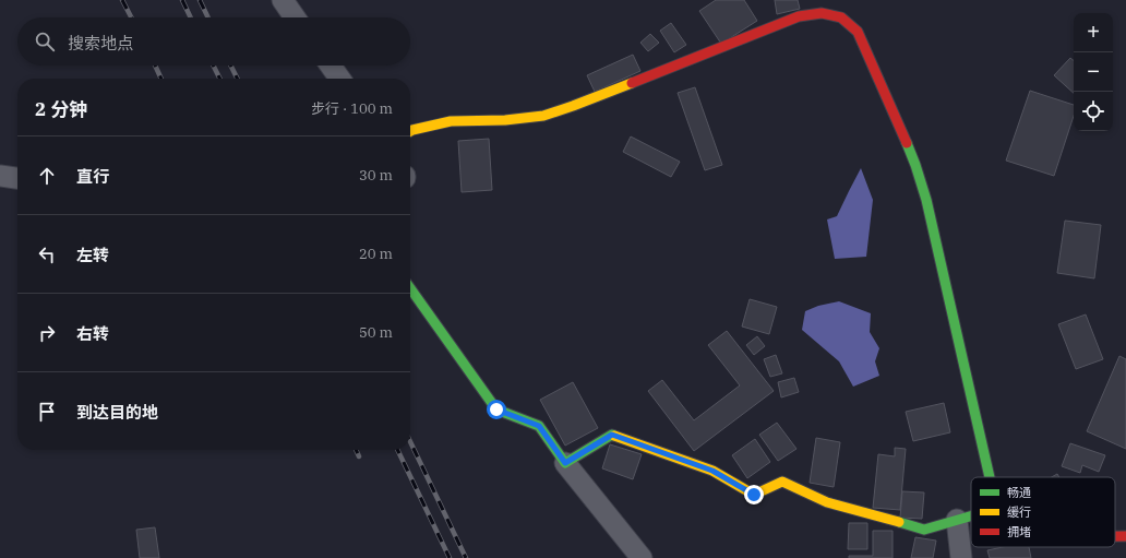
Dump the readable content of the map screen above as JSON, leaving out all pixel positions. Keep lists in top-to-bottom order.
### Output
{
  "legend": ["畅通", "缓行", "拥堵"],
  "page": {
    "map_buttons": ["+", "−"],
    "search": "搜索地点",
    "heading": ["2 分钟", "步行 · 100 m"],
    "list": [
      ["直行", "30 m"],
      ["左转", "20 m"],
      ["右转", "50 m"],
      "到达目的地"
    ]
  }
}
